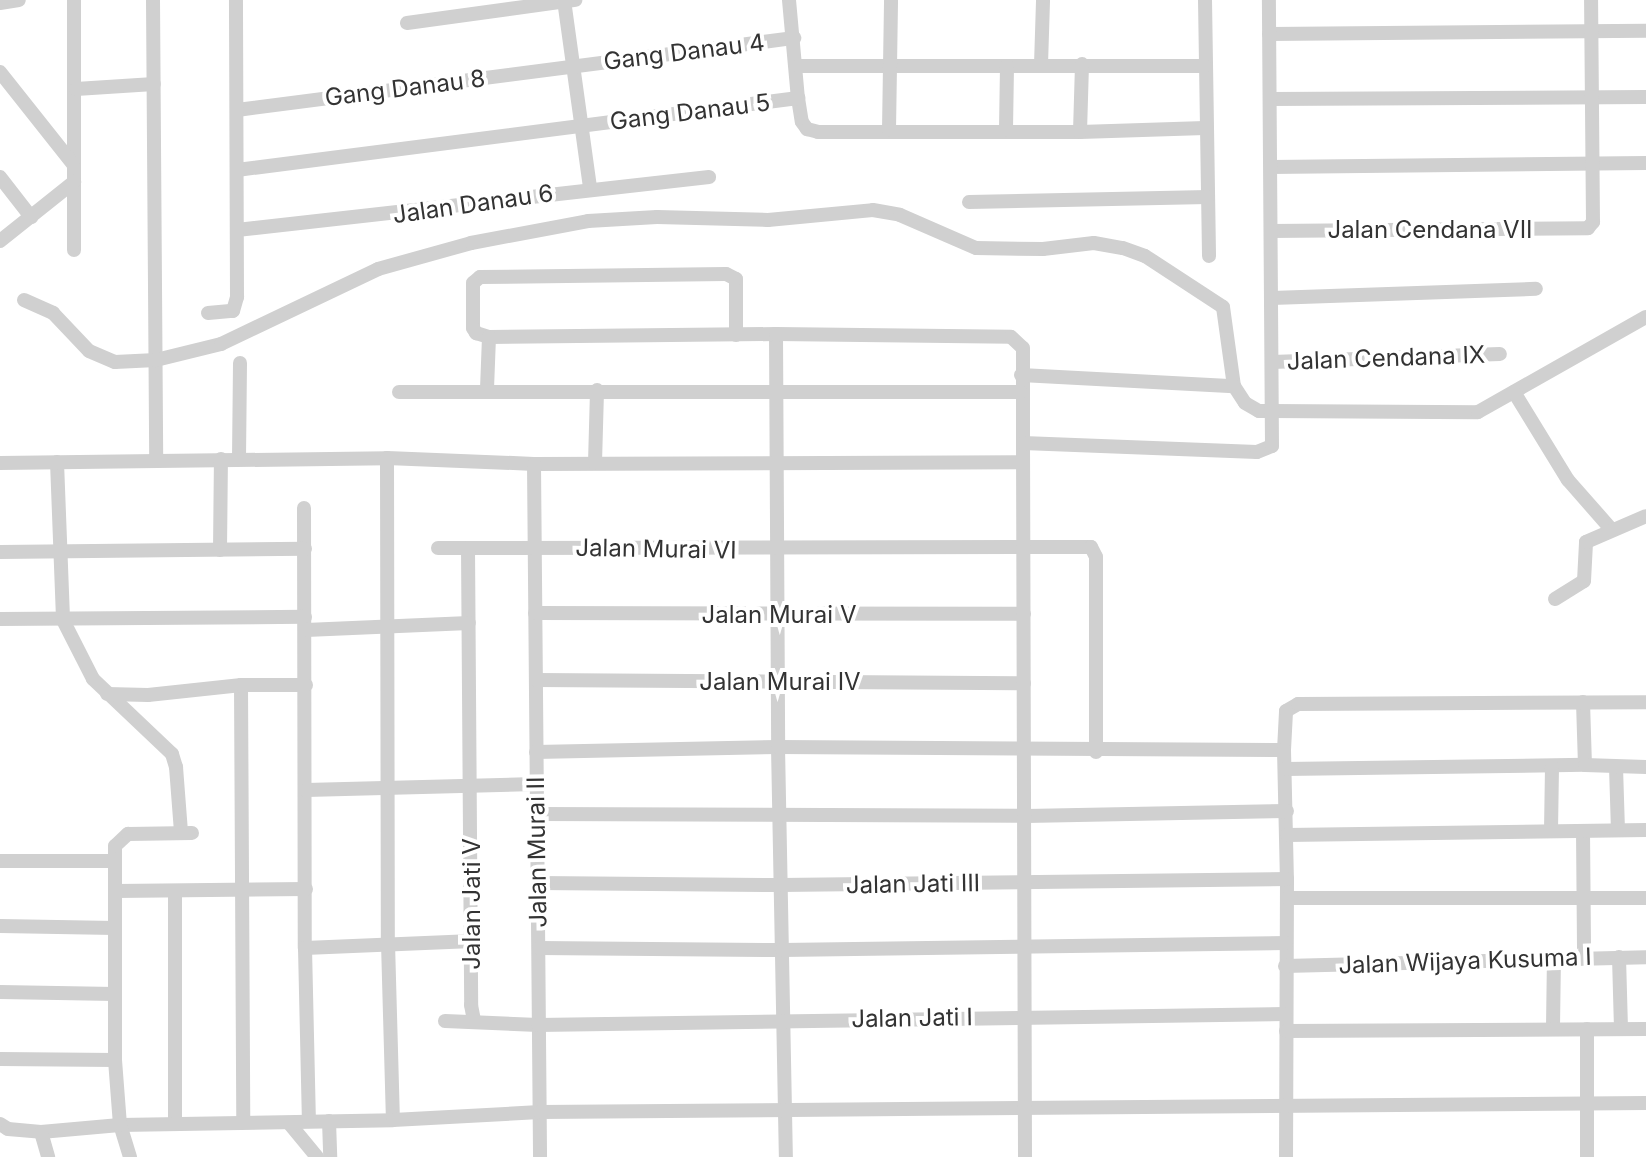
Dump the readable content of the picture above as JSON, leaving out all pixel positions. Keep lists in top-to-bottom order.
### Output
{
  "streets": {
    "street": [
      "Gang Danau 4",
      "Gang Danau 8",
      "Gang Danau 5",
      "Jalan Danau 6",
      "Jalan Cendana VII",
      "Jalan Cendana IX",
      "Jalan Murai VI",
      "Jalan Murai V",
      "Jalan Murai IV",
      "Jalan Murai II",
      "Jalan Jati III",
      "Jalan Jati V",
      "Jalan Wijaya Kusuma I",
      "Jalan Jati I"
    ]
  },
  "crossings": [
    ["Gang Danau 4", "Gang Danau 8"],
    ["Jalan Murai VI", "Jalan Murai II"],
    ["Jalan Murai VI", "Jalan Jati V"],
    ["Jalan Murai V", "Jalan Murai II"],
    ["Jalan Murai IV", "Jalan Murai II"],
    ["Jalan Murai II", "Jalan Jati III"],
    ["Jalan Murai II", "Jalan Jati I"],
    ["Jalan Jati V", "Jalan Jati I"]
  ]
}
